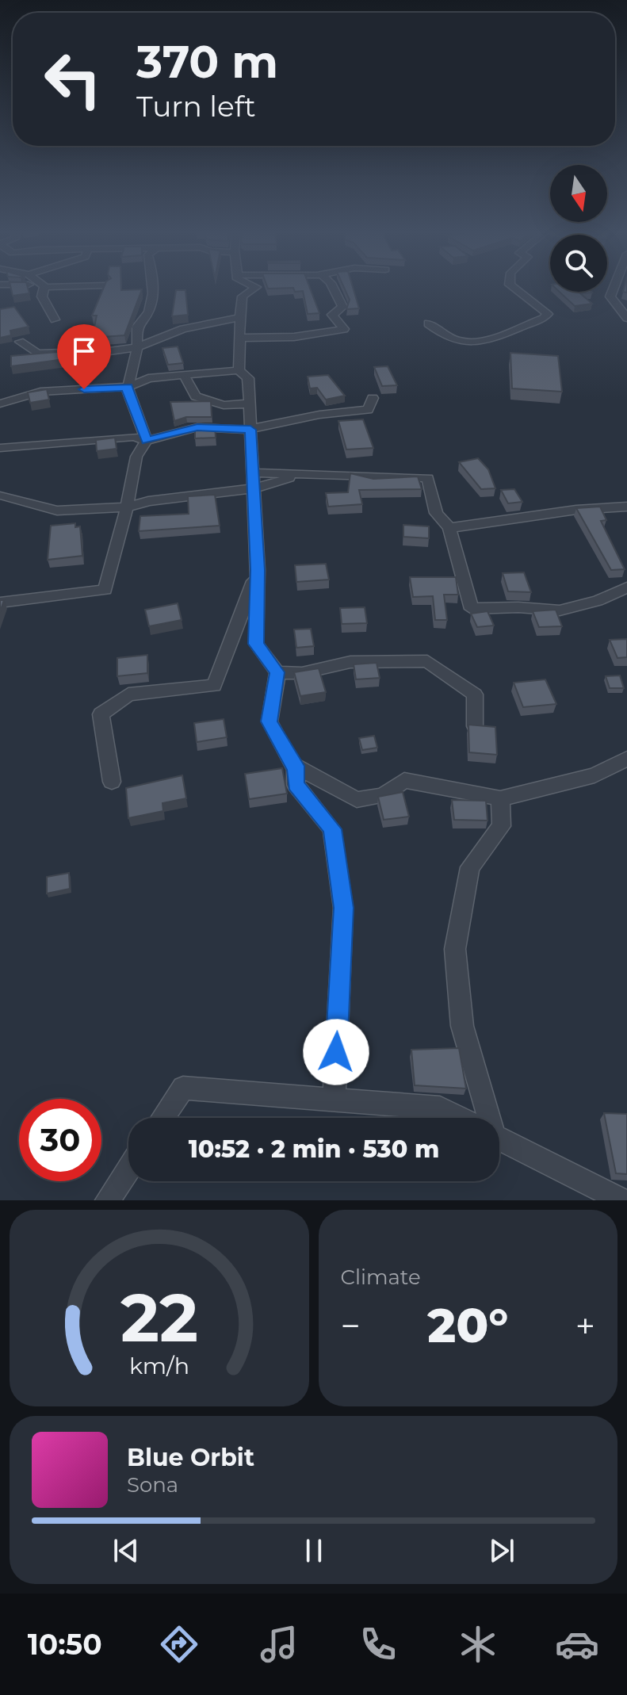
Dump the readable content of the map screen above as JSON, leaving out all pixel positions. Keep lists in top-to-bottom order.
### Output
{
  "north": "bottom",
  "page": {
    "turn": ["370 m", "Turn left"],
    "limit": "30",
    "trip": "10:52 · 2 min · 530 m",
    "tile": "Climate",
    "heat": ["−", "20°", "+"],
    "song": ["Blue Orbit", "Sona"],
    "tabs": "10:50",
    "gauge": ["22", "km/h"]
  }
}
